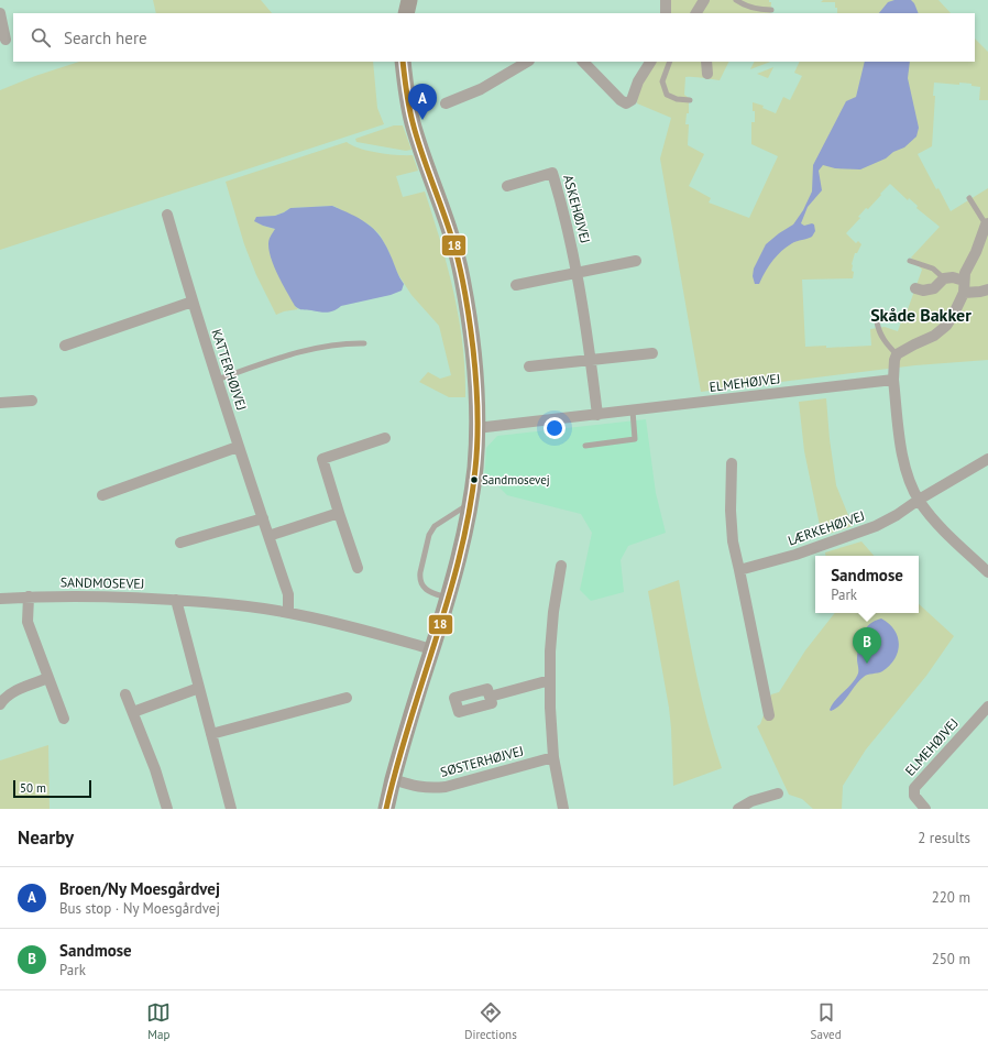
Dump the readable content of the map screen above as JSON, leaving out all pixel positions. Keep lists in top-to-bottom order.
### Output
{
  "streets": {
    "street": [
      "ASKEHØJVEJ",
      "KATTERHØJVEJ",
      "ELMEHØJVEJ",
      "LÆRKEHØJVEJ",
      "SANDMOSEVEJ",
      "SØSTERHØJVEJ"
    ]
  },
  "crossings": [
    ["ASKEHØJVEJ", "ELMEHØJVEJ"],
    ["KATTERHØJVEJ", "SANDMOSEVEJ"]
  ],
  "districts": ["Skåde Bakker"],
  "places": ["Sandmosevej"],
  "lines": ["transit line 18"],
  "scale_bar": "50 m",
  "page": {
    "search": "Search here",
    "pins": ["A", "B"],
    "popup": ["Sandmose", "Park"],
    "scale": "50 m",
    "heading": ["Nearby", "2 results"],
    "list": [
      {
        "mark": "A",
        "name": "Broen/Ny Moesgårdvej",
        "note": "Bus stop · Ny Moesgårdvej",
        "value": "220 m"
      },
      {
        "mark": "B",
        "name": "Sandmose",
        "note": "Park",
        "value": "250 m"
      }
    ],
    "nav": ["Map", "Directions", "Saved"]
  }
}
